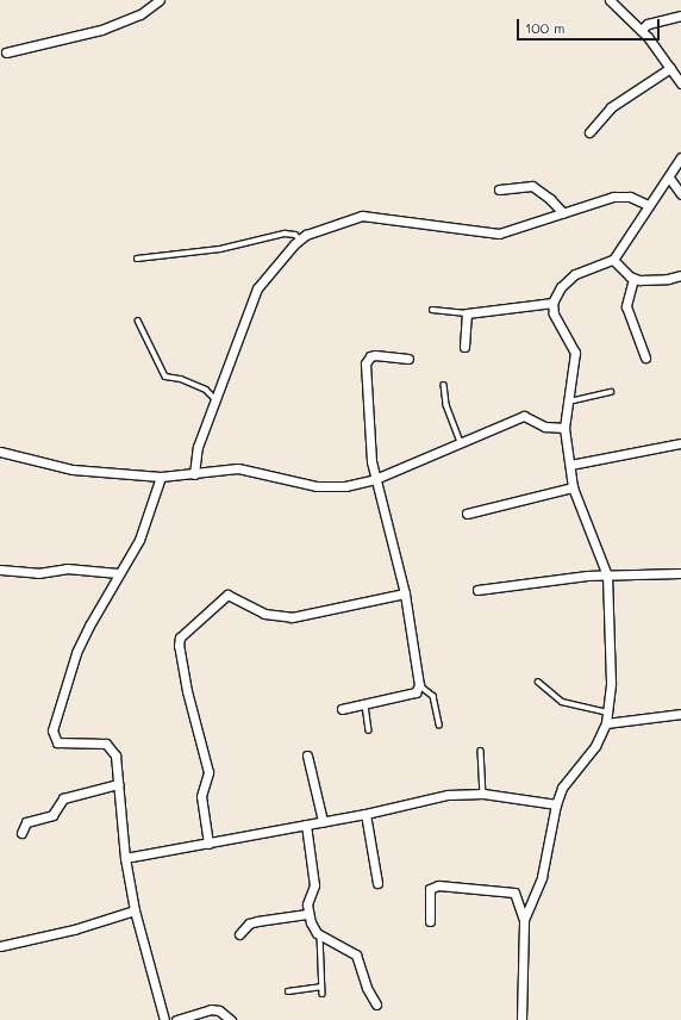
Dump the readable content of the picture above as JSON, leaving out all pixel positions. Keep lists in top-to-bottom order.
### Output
{
  "scale_bar": "100 m"
}
